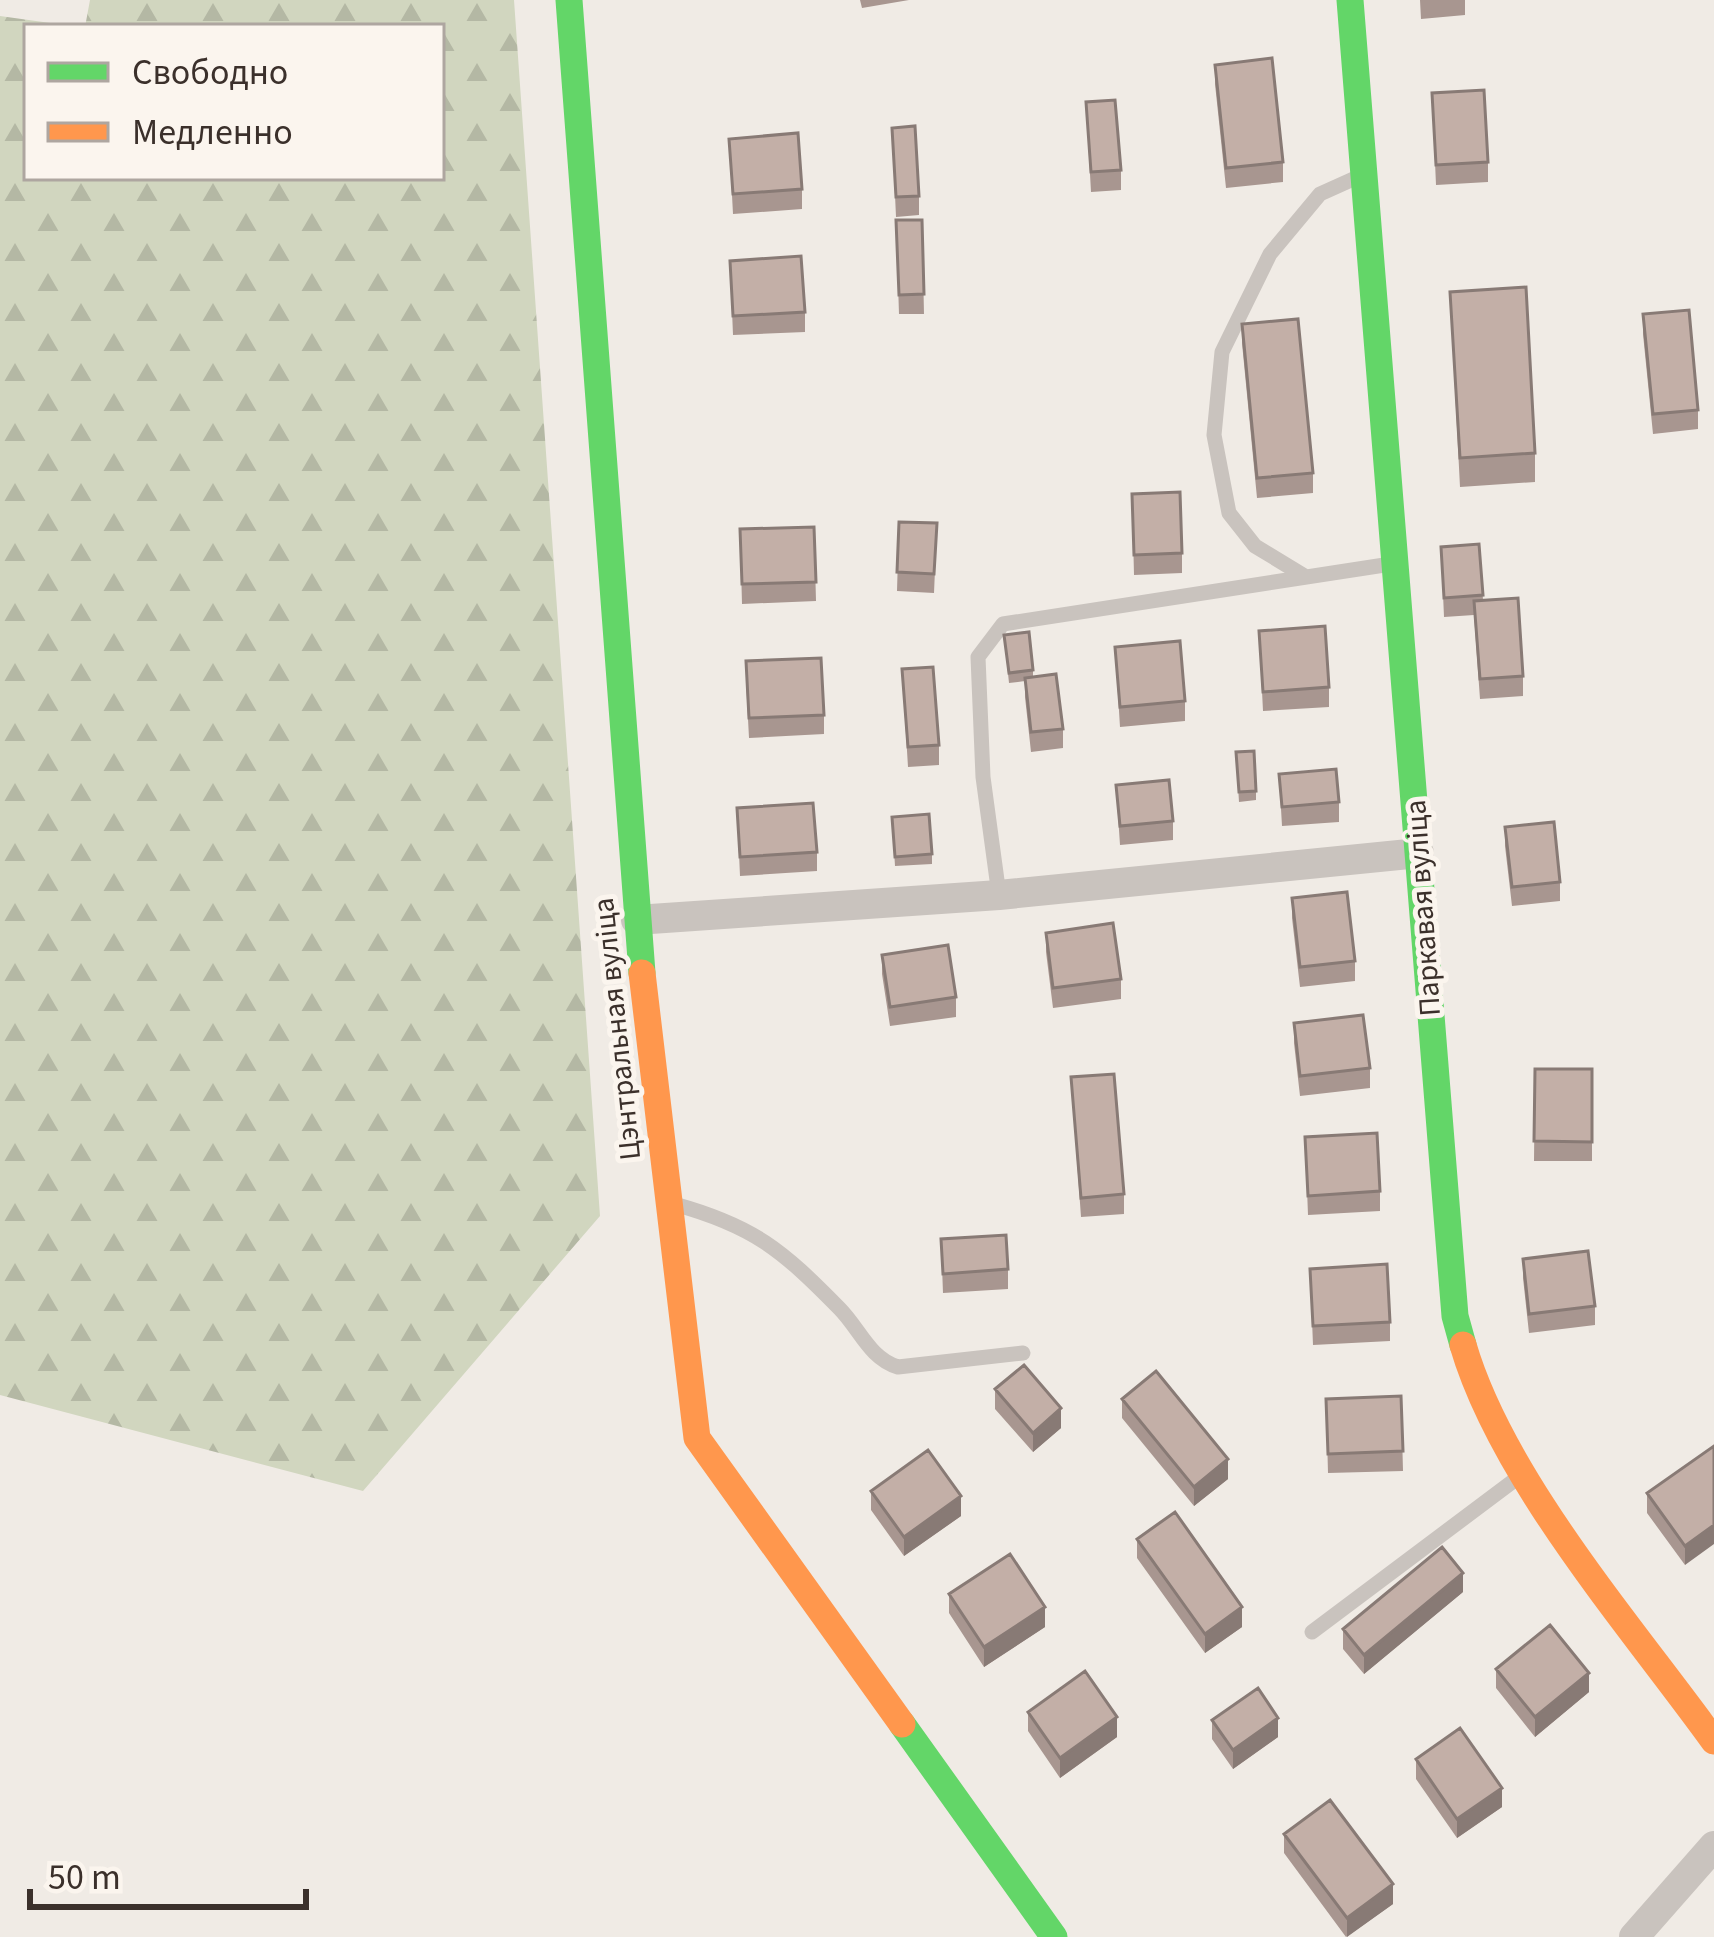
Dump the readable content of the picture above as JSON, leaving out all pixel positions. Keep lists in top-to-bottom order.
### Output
{
  "streets": {
    "street": ["Паркавая вуліца", "Цэнтральная вуліца"]
  },
  "legend": ["Свободно", "Медленно"],
  "scale_bar": "50 m"
}
